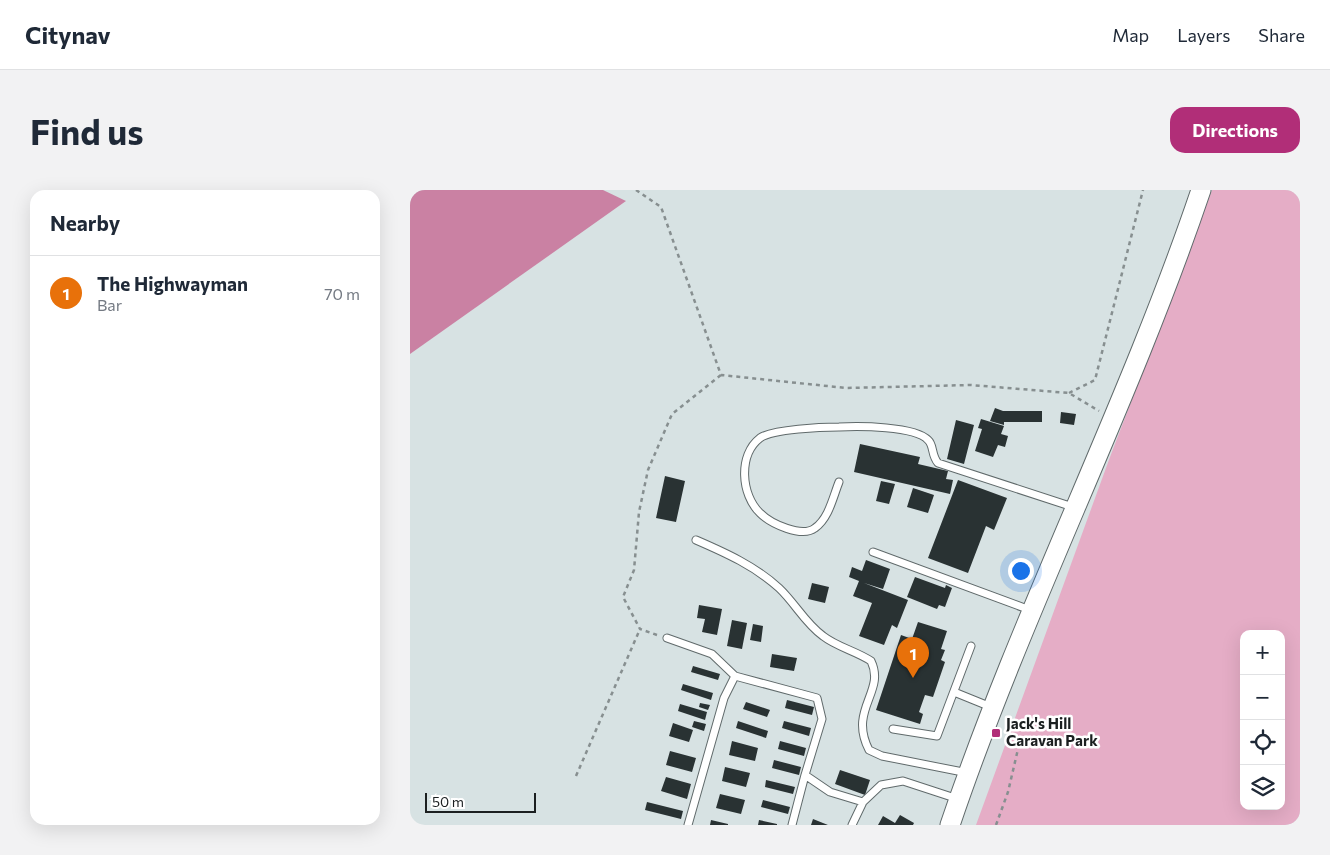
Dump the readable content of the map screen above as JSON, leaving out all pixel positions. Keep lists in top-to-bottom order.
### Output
{
  "places": {
    "transit": ["Jack's Hill Caravan Park"]
  },
  "scale_bar": "50 m",
  "page": {
    "header": "Citynav",
    "nav": ["Map", "Layers", "Share"],
    "buttons": "Directions",
    "title": "Find us",
    "heading": "Nearby",
    "list": [
      {
        "mark": "1",
        "name": "The Highwayman",
        "note": "Bar",
        "value": "70 m"
      }
    ],
    "map_buttons": ["+", "−"],
    "pins": "1",
    "scale": "50 m"
  }
}
